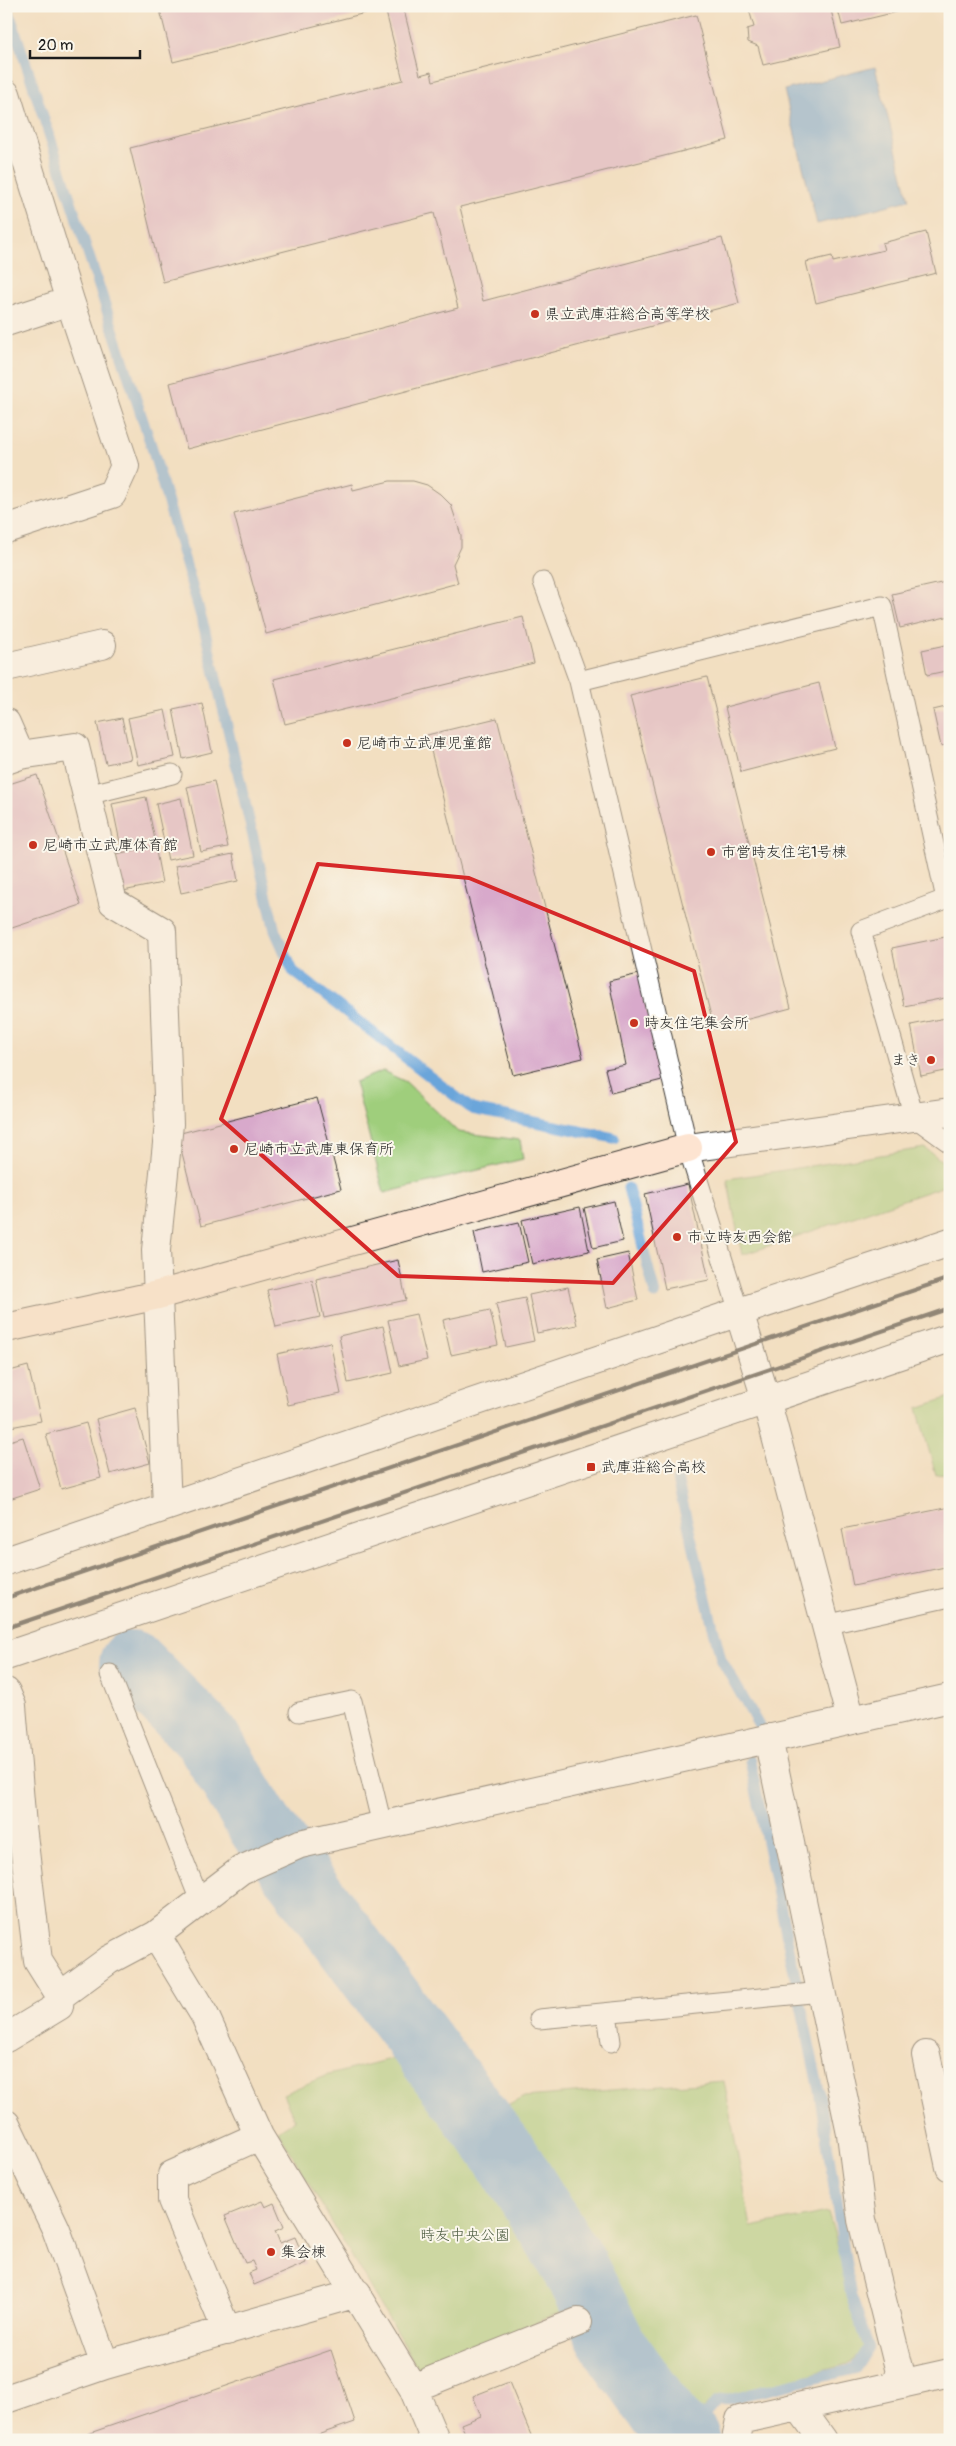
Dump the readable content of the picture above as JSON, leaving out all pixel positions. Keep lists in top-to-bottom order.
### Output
{
  "parks": ["時友中央公園"],
  "places": {
    "other": [
      "県立武庫荘総合高等学校",
      "尼崎市立武庫児童館",
      "尼崎市立武庫体育館",
      "市営時友住宅1号棟",
      "時友住宅集会所",
      "まき",
      "尼崎市立武庫東保育所",
      "市立時友西会館",
      "集会棟"
    ],
    "transit": ["武庫荘総合高校"]
  },
  "scale_bar": "20 m"
}
